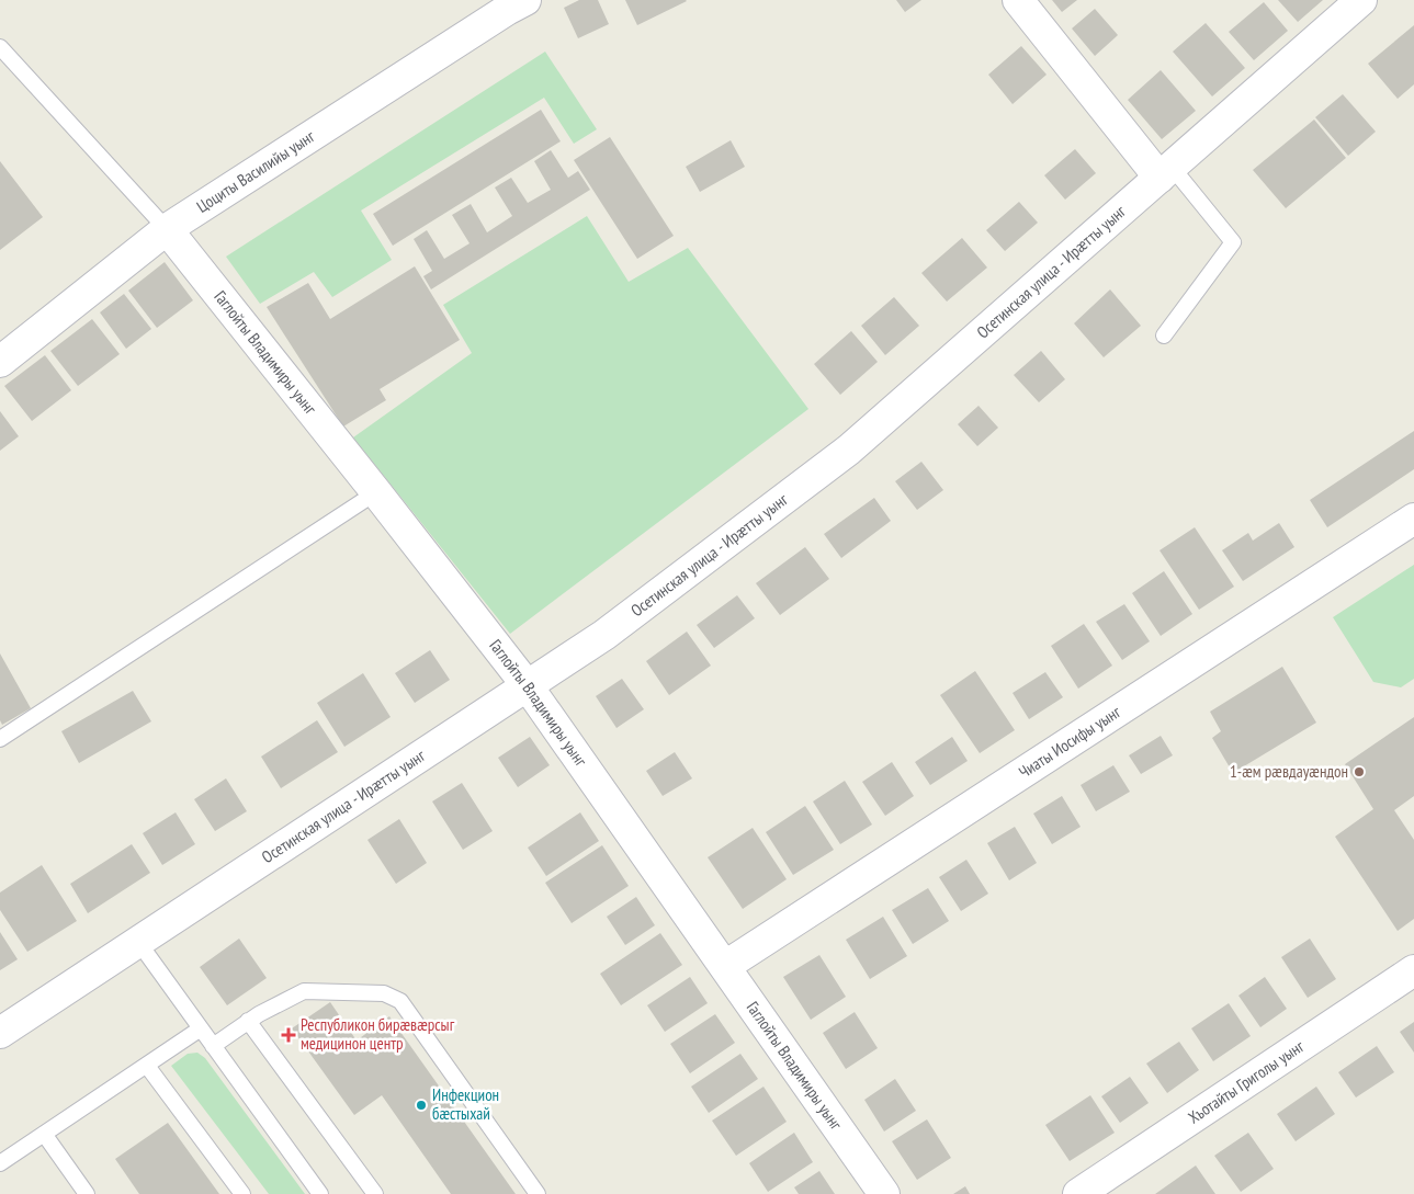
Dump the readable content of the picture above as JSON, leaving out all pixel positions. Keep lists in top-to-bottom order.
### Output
{
  "streets": {
    "street": [
      "Цоциты Василийы уынг",
      "Осетинская улица - Ирæтты уынг",
      "Гаглойты Владимиры уынг",
      "Чиаты Иосифы уынг",
      "Хъотайты Григолы уынг"
    ]
  },
  "crossings": [
    ["Цоциты Василийы уынг", "Гаглойты Владимиры уынг"],
    ["Осетинская улица - Ирæтты уынг", "Гаглойты Владимиры уынг"],
    ["Гаглойты Владимиры уынг", "Чиаты Иосифы уынг"]
  ],
  "places": {
    "other": ["1-æм рӕвдауӕндон", "Инфекцион бæстыхай"],
    "health": ["Республикон бирæвæрсыг медицинон центр"]
  }
}
